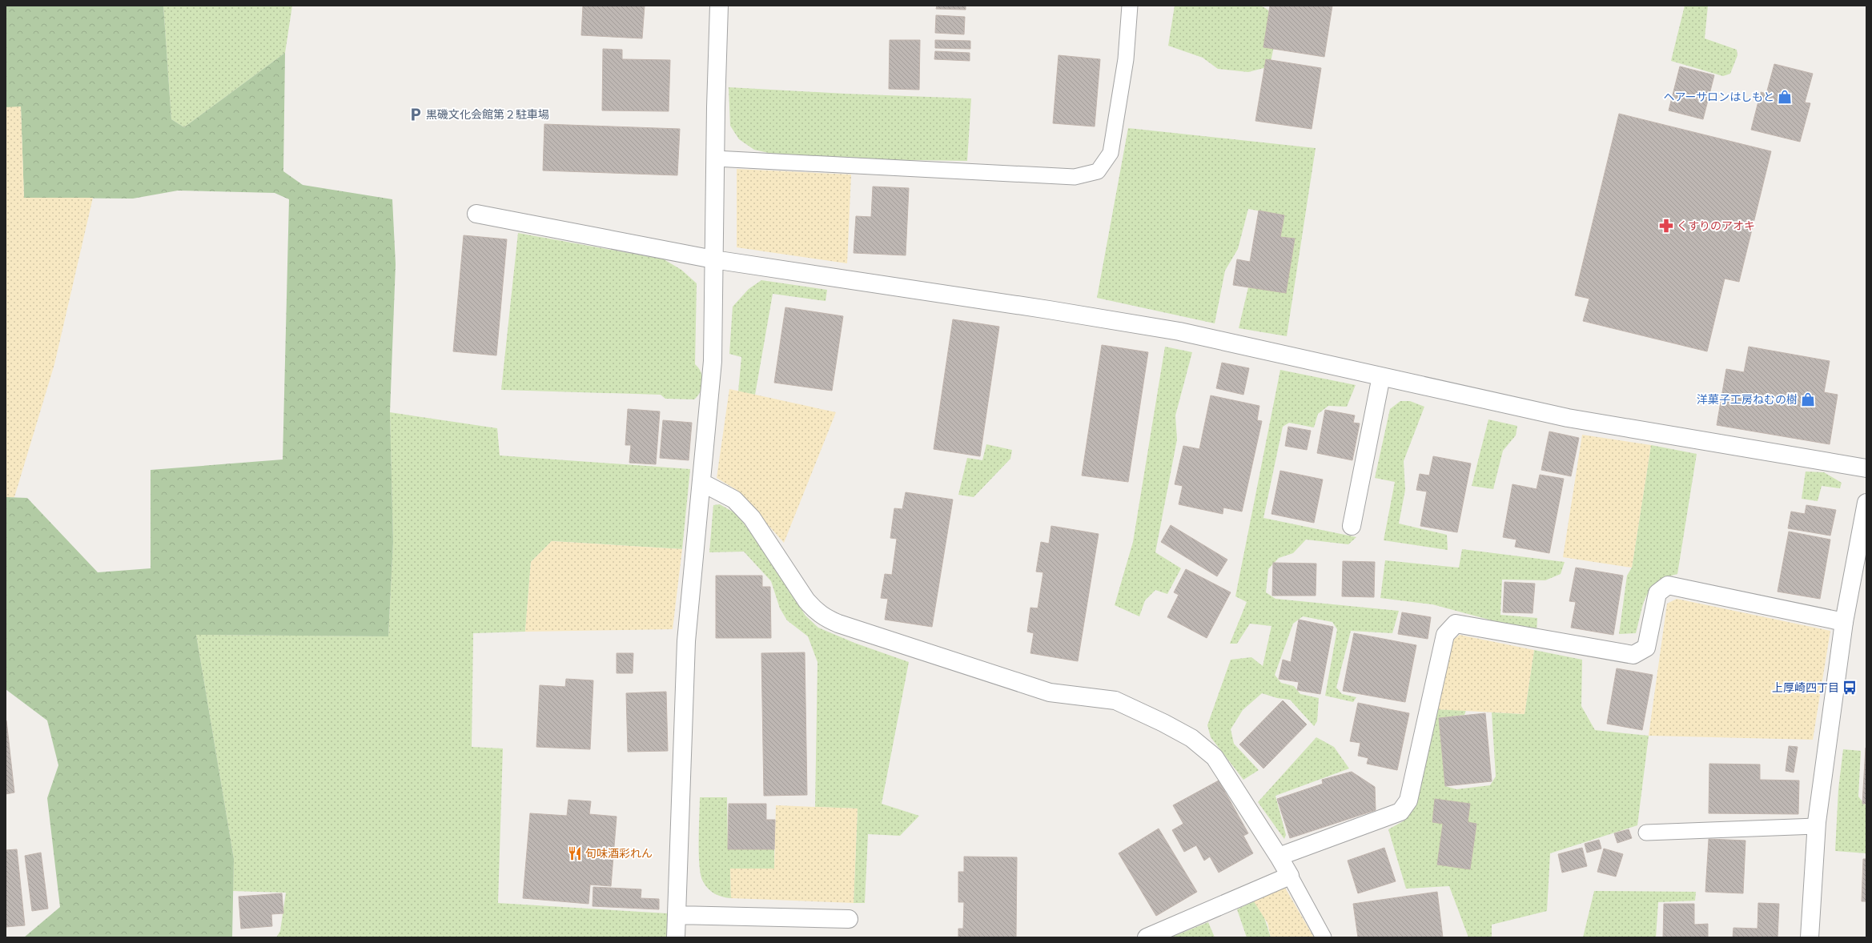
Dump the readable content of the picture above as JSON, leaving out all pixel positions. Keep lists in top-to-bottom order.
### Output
{
  "places": {
    "shop": ["ヘアーサロンはしもと", "洋菓子工房ねむの樹"],
    "parking": ["黒磯文化会館第２駐車場"],
    "pharmacy": ["くすりのアオキ"],
    "bus stop": ["上厚崎四丁目"],
    "restaurant": ["旬味酒彩れん"]
  }
}
